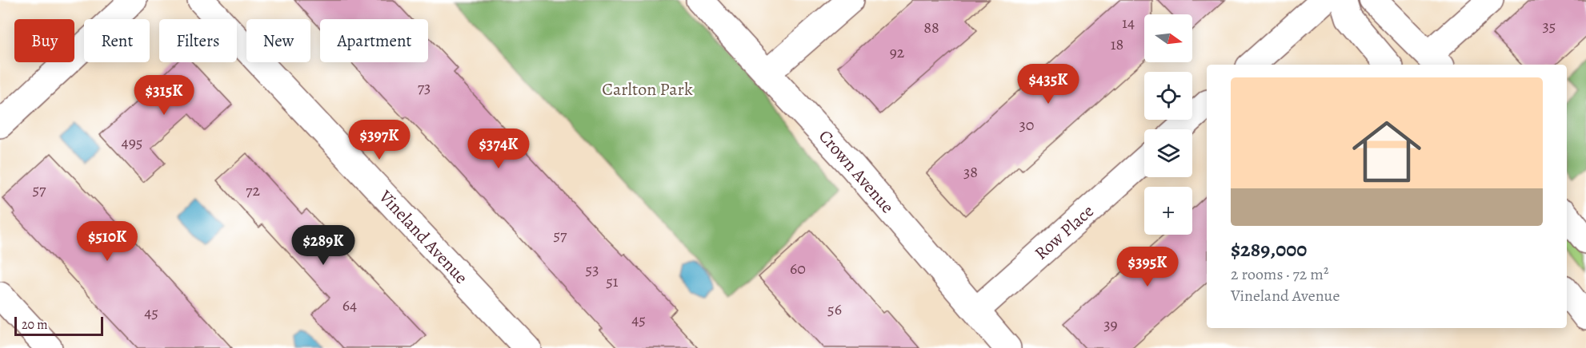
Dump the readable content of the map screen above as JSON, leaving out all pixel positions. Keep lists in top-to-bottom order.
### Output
{
  "streets": {
    "street": ["Crown Avenue", "Row Place", "Vineland Avenue"]
  },
  "crossings": [
    ["Crown Avenue", "Row Place"]
  ],
  "parks": ["Carlton Park"],
  "house_numbers": [
    "14",
    "35",
    "88",
    "18",
    "92",
    "73",
    "30",
    "495",
    "38",
    "57",
    "72",
    "57",
    "60",
    "53",
    "51",
    "64",
    "56",
    "45",
    "45",
    "39"
  ],
  "scale_bar": "20 m",
  "north": "right",
  "page": {
    "map_buttons": "+",
    "chip": [
      "Buy",
      "Rent",
      "Filters",
      "New",
      "Apartment"
    ],
    "price": [
      "$435K",
      "$315K",
      "$397K",
      "$374K",
      "$510K",
      "$289K",
      "$395K"
    ],
    "list": [
      {
        "name": "$289,000",
        "note": "2 rooms · 72 m² · Vineland Avenue"
      }
    ],
    "scale": "20 m"
  }
}
